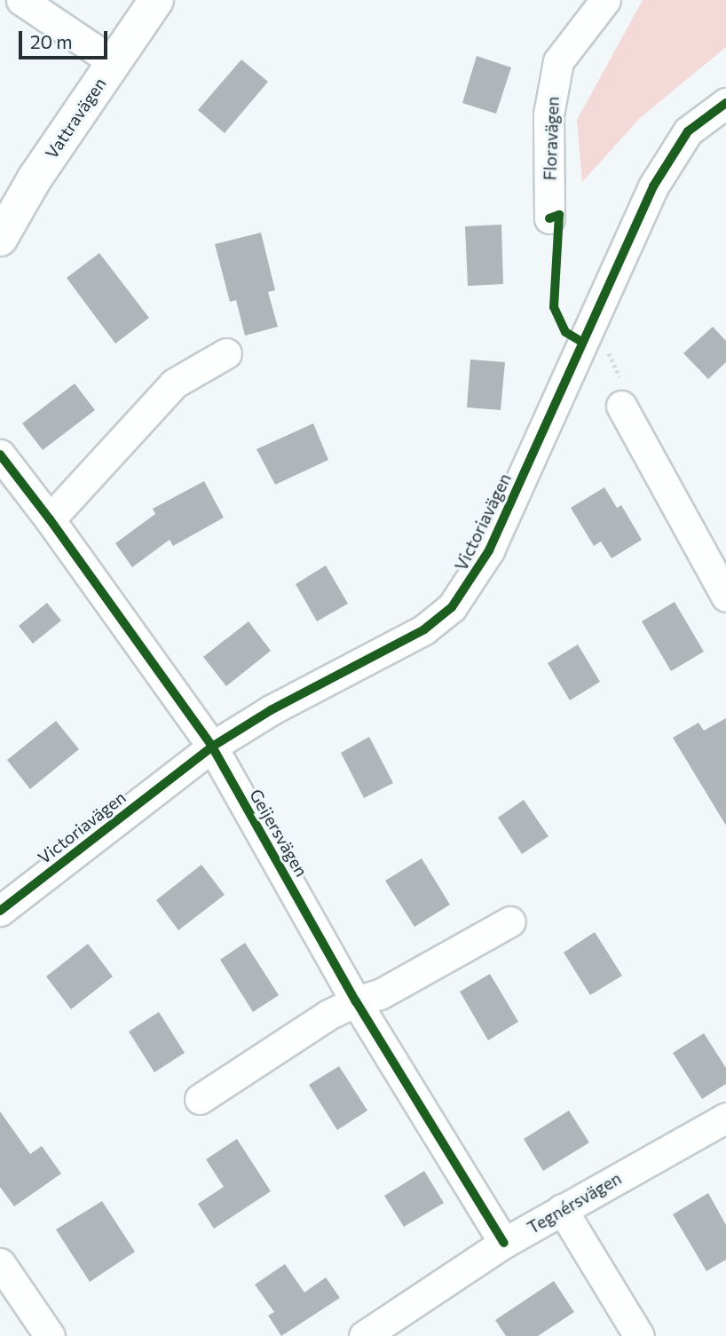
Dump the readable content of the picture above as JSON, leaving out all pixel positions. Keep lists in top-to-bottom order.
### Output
{
  "streets": {
    "street": [
      "Vattravägen",
      "Floravägen",
      "Victoriavägen",
      "Geijersvägen",
      "Tegnérsvägen"
    ]
  },
  "crossings": [
    ["Victoriavägen", "Geijersvägen"],
    ["Geijersvägen", "Tegnérsvägen"]
  ],
  "scale_bar": "20 m"
}
